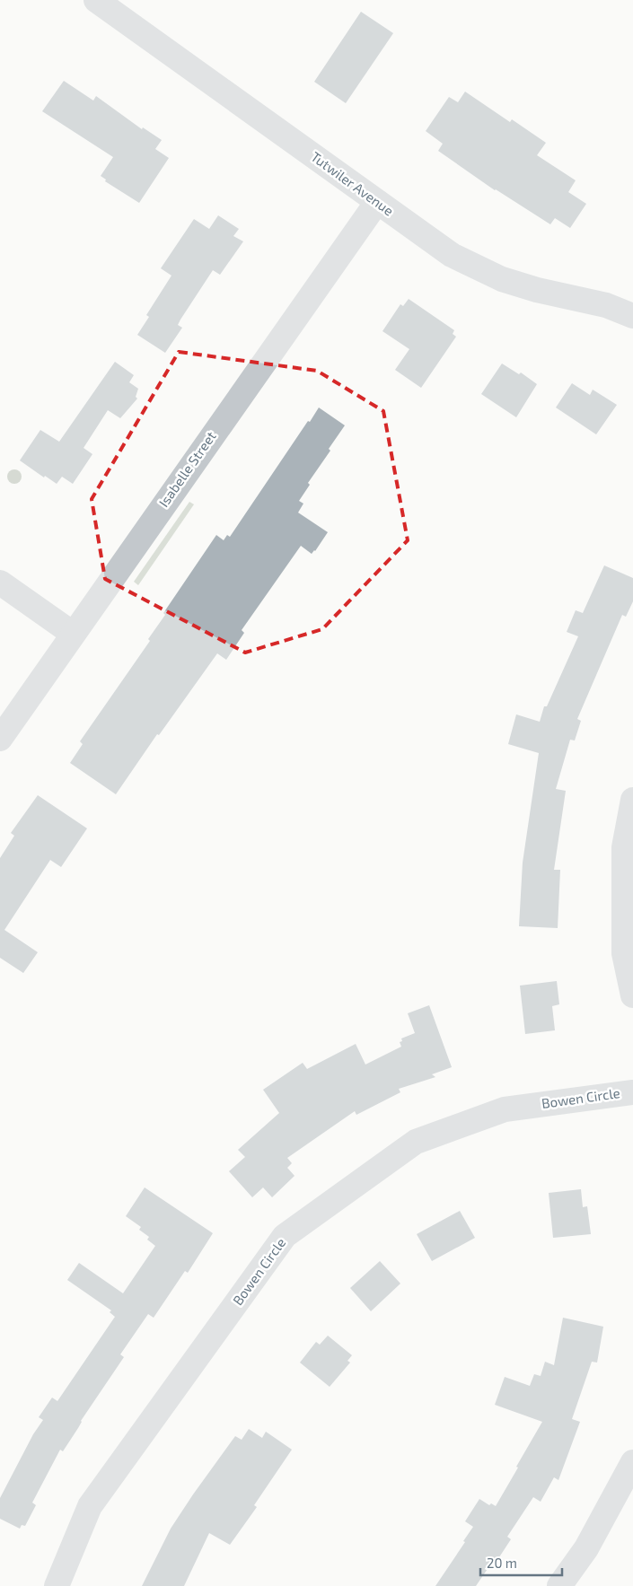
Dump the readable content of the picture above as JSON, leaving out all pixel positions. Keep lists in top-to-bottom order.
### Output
{
  "streets": {
    "street": ["Tutwiler Avenue", "Isabelle Street", "Bowen Circle"]
  },
  "crossings": [
    ["Tutwiler Avenue", "Isabelle Street"]
  ],
  "scale_bar": "20 m"
}
